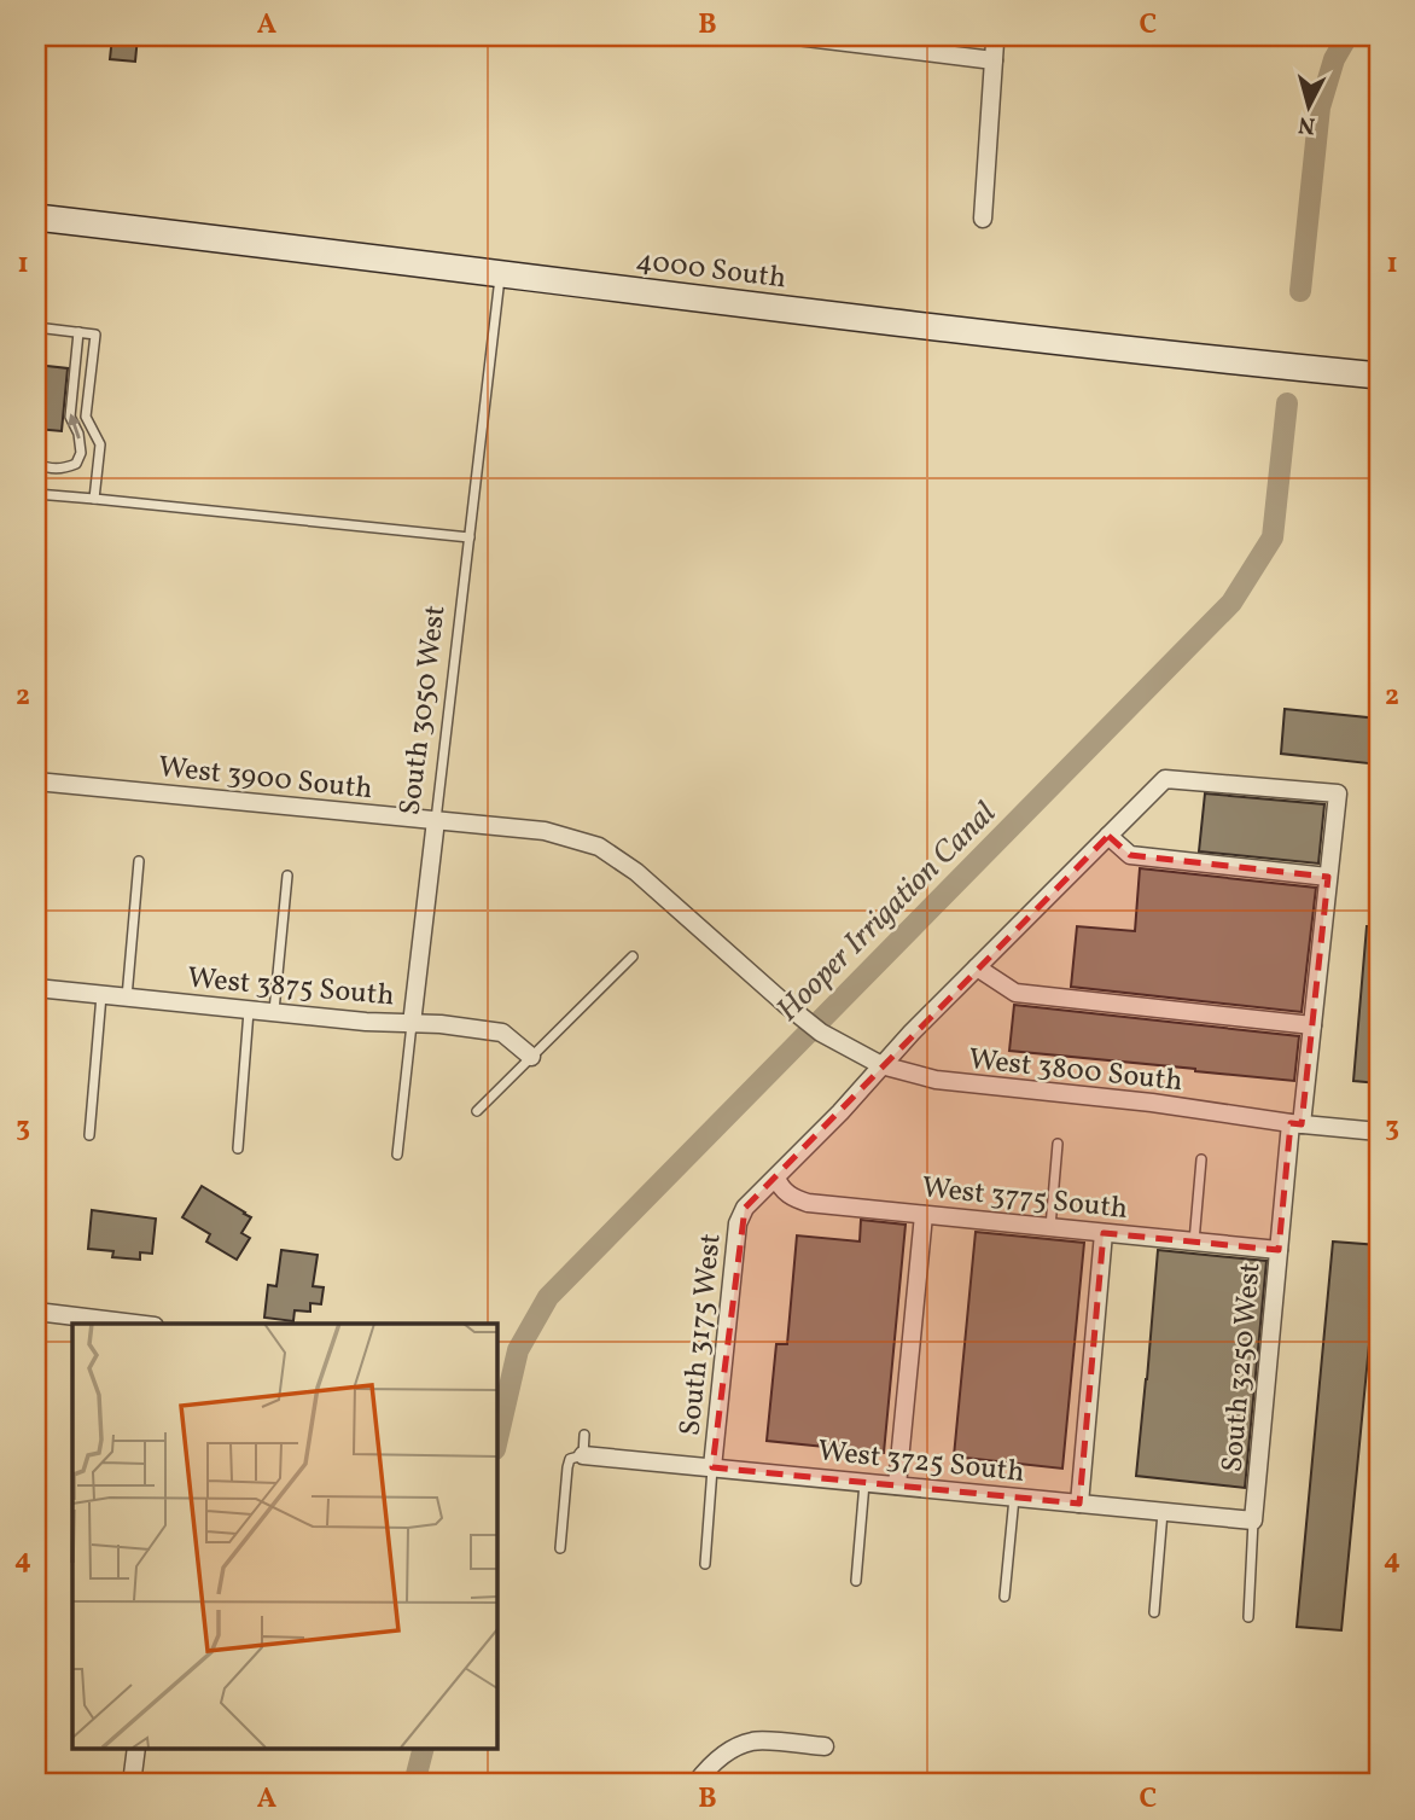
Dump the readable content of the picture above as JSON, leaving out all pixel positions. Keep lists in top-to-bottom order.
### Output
{
  "streets": {
    "main road": ["4000 South"],
    "street": [
      "South 3050 West",
      "West 3900 South",
      "West 3875 South",
      "West 3800 South",
      "West 3775 South",
      "South 3175 West",
      "South 3250 West",
      "West 3725 South"
    ]
  },
  "crossings": [
    ["4000 South", "South 3050 West"],
    ["South 3050 West", "West 3900 South"],
    ["South 3050 West", "West 3875 South"],
    ["West 3900 South", "West 3800 South"],
    ["West 3800 South", "South 3175 West"],
    ["West 3800 South", "South 3250 West"],
    ["West 3775 South", "South 3175 West"],
    ["West 3775 South", "South 3250 West"],
    ["South 3175 West", "South 3250 West"],
    ["South 3175 West", "West 3725 South"],
    ["South 3250 West", "West 3725 South"]
  ],
  "water": ["Hooper Irrigation Canal"],
  "north": "bottom",
  "grid": {
    "columns": ["A", "B", "C"],
    "rows": [
      "1",
      "2",
      "3",
      "4"
    ]
  }
}
